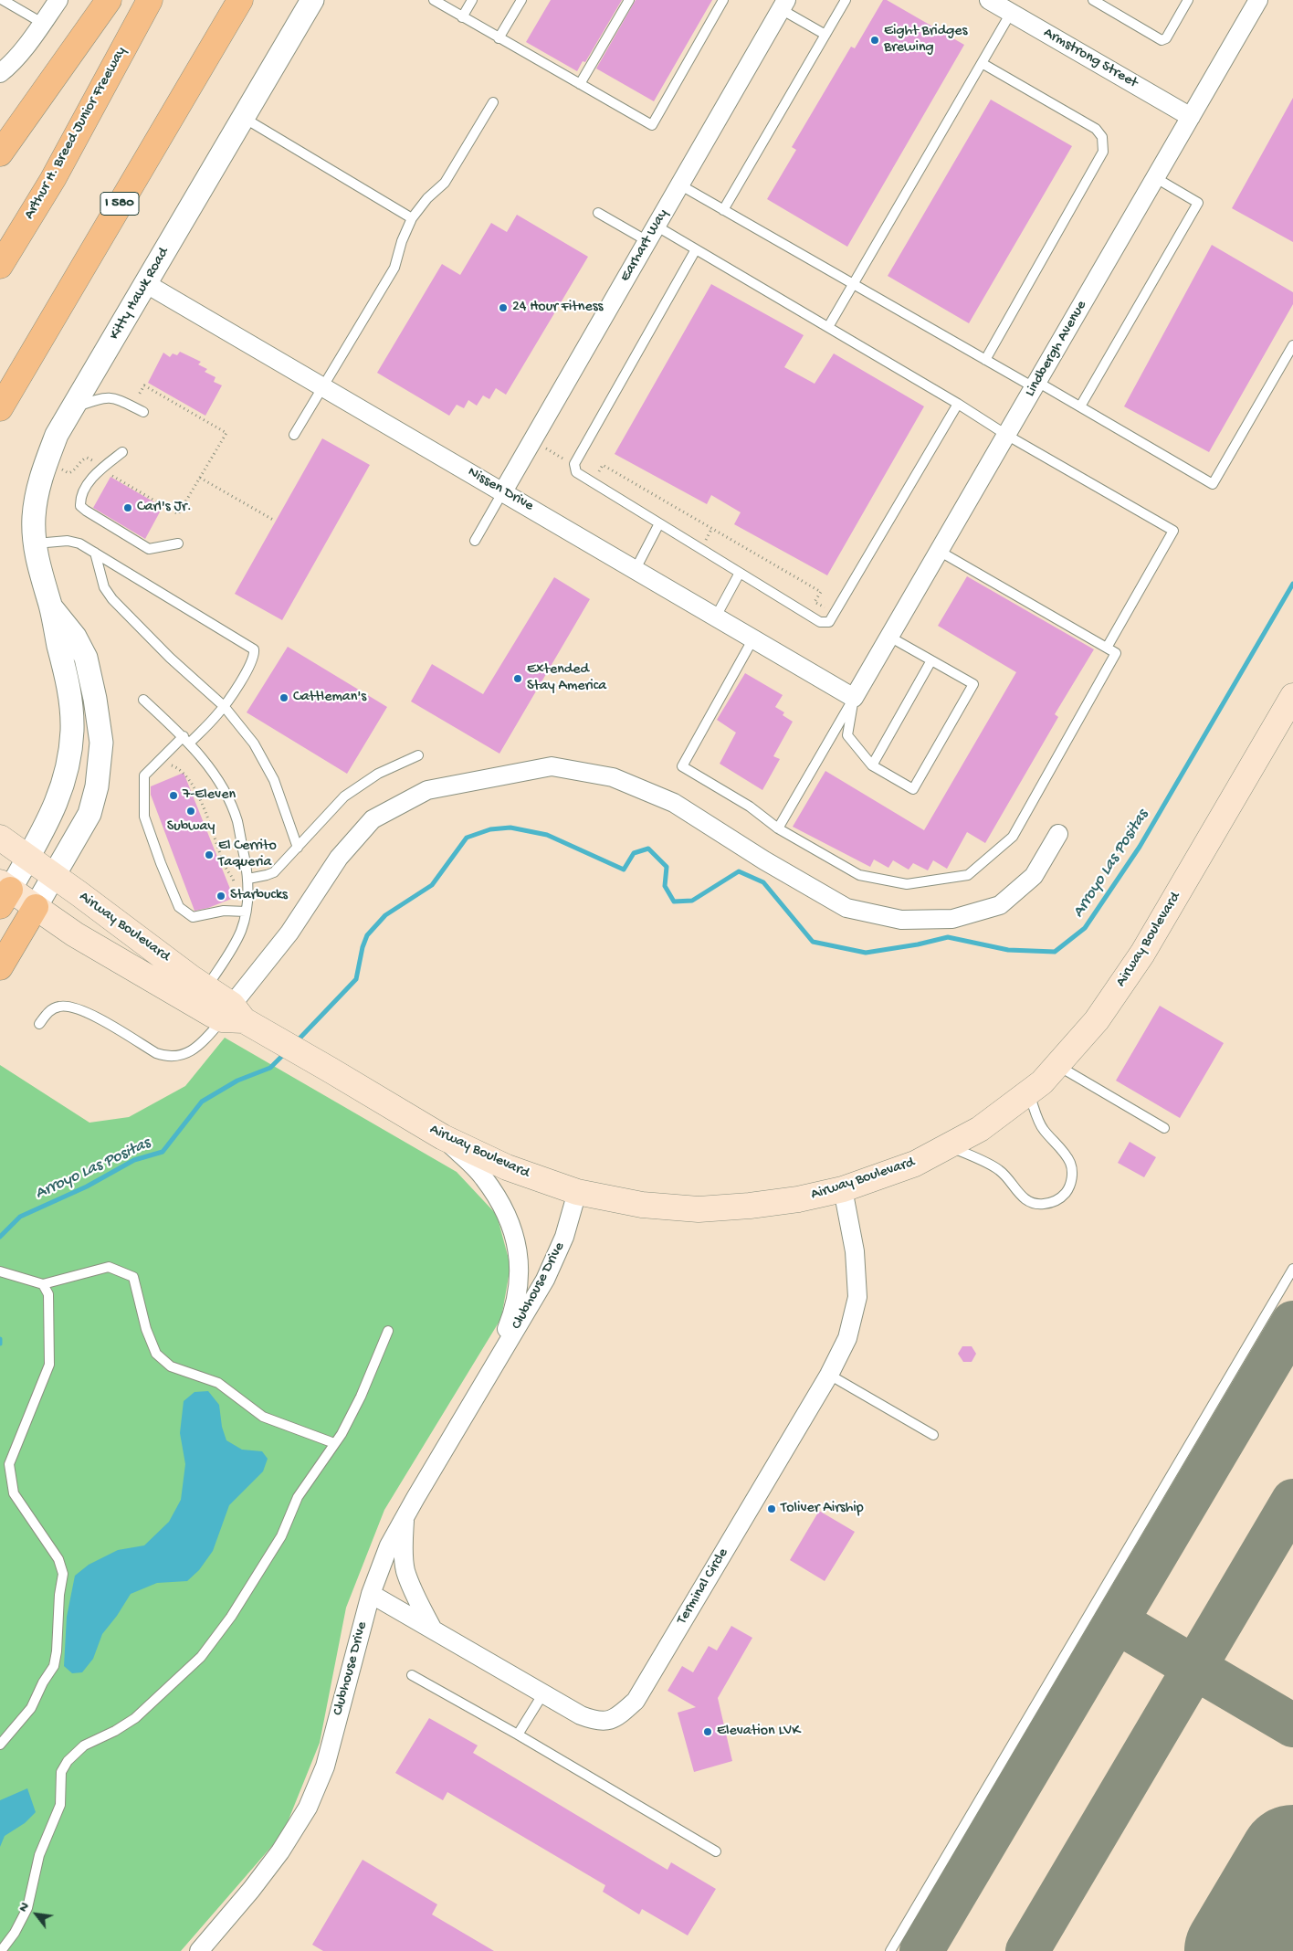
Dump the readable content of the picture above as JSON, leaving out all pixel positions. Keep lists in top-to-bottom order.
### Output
{
  "streets": {
    "highway": ["Arthur H. Breed Junior Freeway", "I 580"],
    "main road": ["Airway Boulevard"],
    "street": [
      "Armstrong Street",
      "Earhart Way",
      "Kitty Hawk Road",
      "Lindbergh Avenue",
      "Nissen Drive",
      "Clubhouse Drive",
      "Terminal Circle"
    ]
  },
  "crossings": [
    ["Armstrong Street", "Lindbergh Avenue"],
    ["Earhart Way", "Nissen Drive"],
    ["Kitty Hawk Road", "Nissen Drive"],
    ["Kitty Hawk Road", "Airway Boulevard"],
    ["Lindbergh Avenue", "Nissen Drive"],
    ["Airway Boulevard", "Clubhouse Drive"],
    ["Airway Boulevard", "Terminal Circle"],
    ["Clubhouse Drive", "Terminal Circle"]
  ],
  "water": ["Arroyo Las Positas"],
  "places": [
    "Eight Bridges Brewing",
    "24 Hour Fitness",
    "Carl's Jr.",
    "Extended Stay America",
    "Cattleman's",
    "7-Eleven",
    "Subway",
    "El Cerrito Taqueria",
    "Starbucks",
    "Toliver Airship",
    "Elevation LVK"
  ],
  "north": "top left"
}
